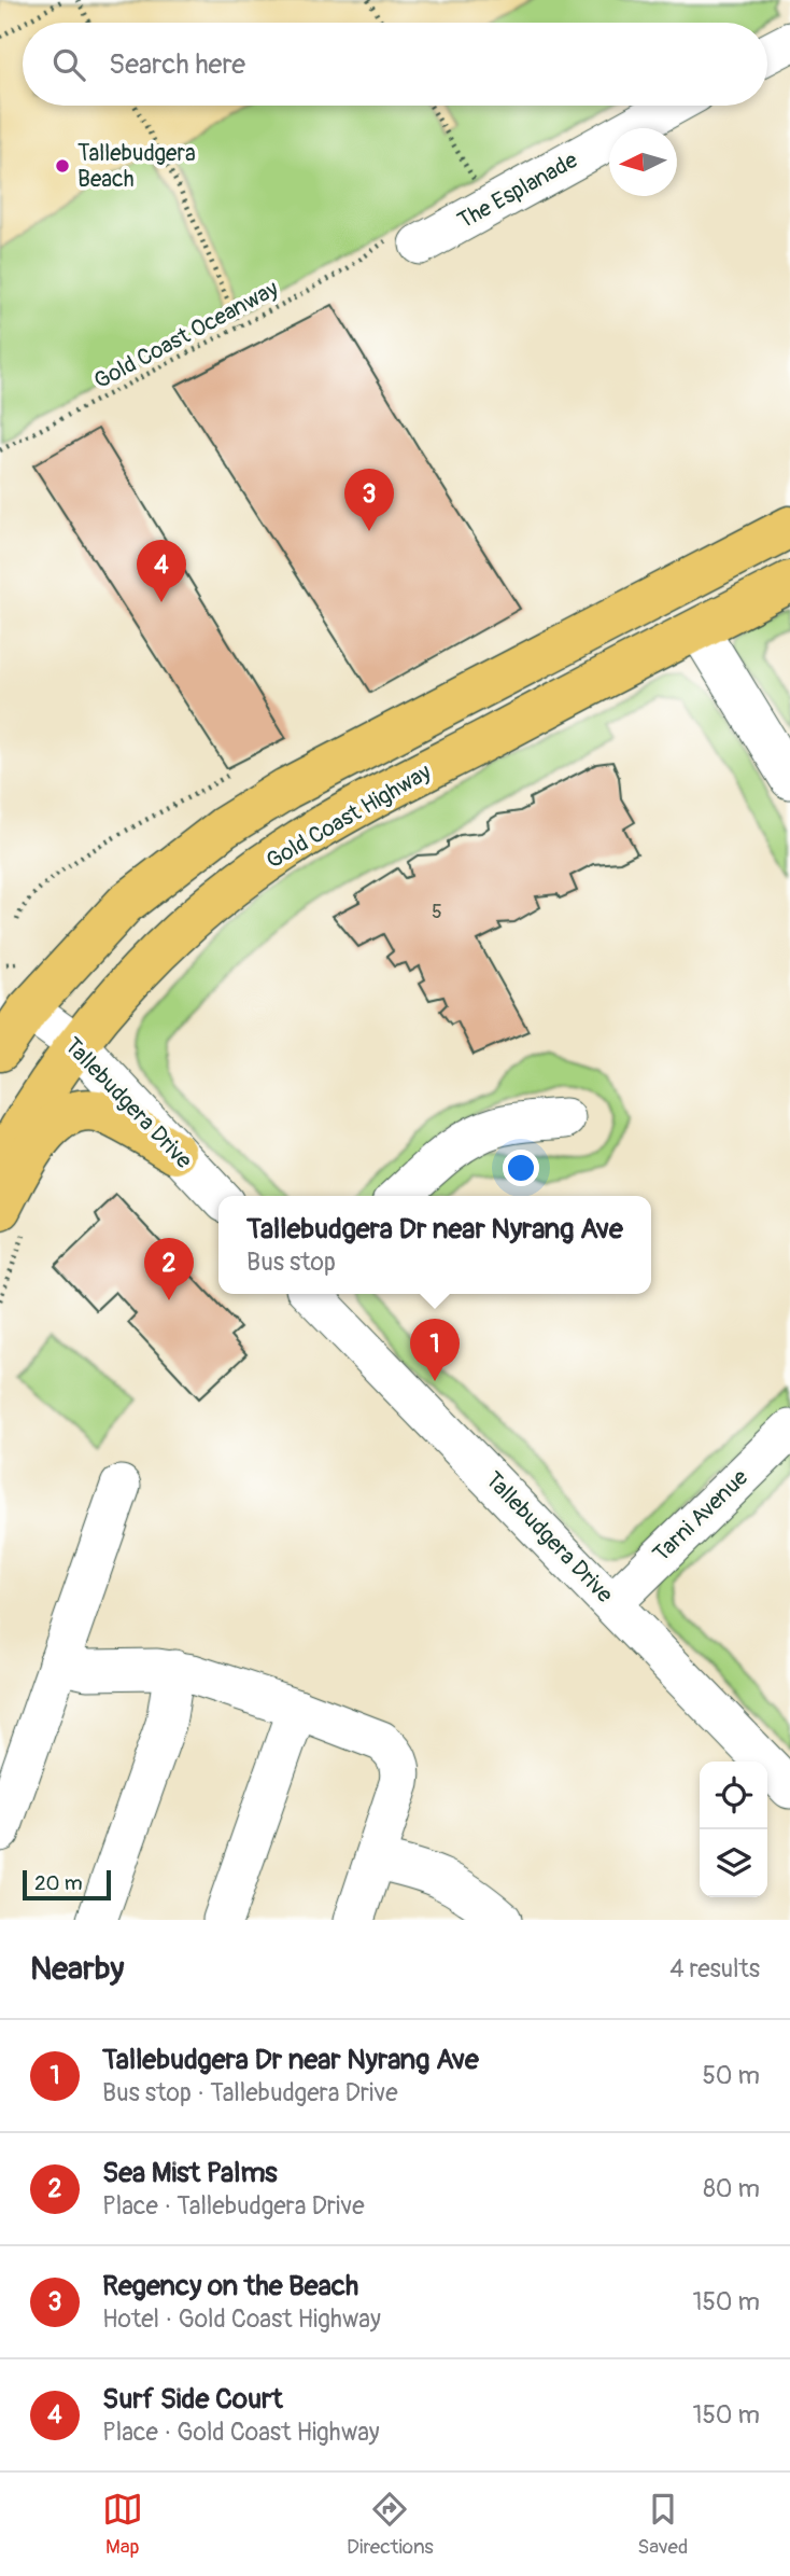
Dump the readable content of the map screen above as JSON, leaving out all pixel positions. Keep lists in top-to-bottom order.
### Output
{
  "streets": {
    "highway": ["Gold Coast Highway"],
    "street": ["The Esplanade", "Tallebudgera Drive", "Tarni Avenue"],
    "path": ["Gold Coast Oceanway"]
  },
  "crossings": [
    ["The Esplanade", "Gold Coast Oceanway"],
    ["Gold Coast Highway", "Tallebudgera Drive"],
    ["Tallebudgera Drive", "Tarni Avenue"]
  ],
  "places": ["Tallebudgera Beach"],
  "house_numbers": ["5"],
  "scale_bar": "20 m",
  "north": "left",
  "page": {
    "search": "Search here",
    "pins": [
      "3",
      "4",
      "2",
      "1"
    ],
    "popup": ["Tallebudgera Dr near Nyrang Ave", "Bus stop"],
    "scale": "20 m",
    "heading": ["Nearby", "4 results"],
    "list": [
      {
        "mark": "1",
        "name": "Tallebudgera Dr near Nyrang Ave",
        "note": "Bus stop · Tallebudgera Drive",
        "value": "50 m"
      },
      {
        "mark": "2",
        "name": "Sea Mist Palms",
        "note": "Place · Tallebudgera Drive",
        "value": "80 m"
      },
      {
        "mark": "3",
        "name": "Regency on the Beach",
        "note": "Hotel · Gold Coast Highway",
        "value": "150 m"
      },
      {
        "mark": "4",
        "name": "Surf Side Court",
        "note": "Place · Gold Coast Highway",
        "value": "150 m"
      }
    ],
    "nav": ["Map", "Directions", "Saved"]
  }
}
